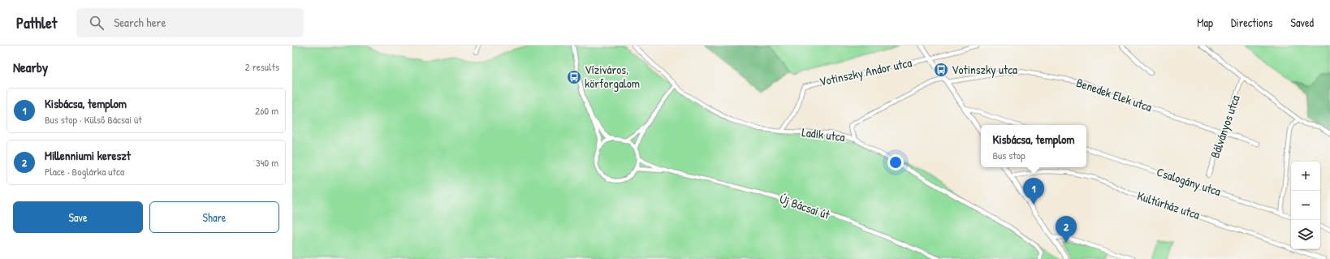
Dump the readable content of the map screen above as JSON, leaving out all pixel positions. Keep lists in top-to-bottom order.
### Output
{
  "streets": {
    "street": [
      "Votinszky Andor utca",
      "Benedek Elek utca",
      "Bálványos utca",
      "Ladik utca",
      "Csalogány utca",
      "Kultúrház utca",
      "Új Bácsai út"
    ]
  },
  "crossings": [
    ["Votinszky Andor utca", "Ladik utca"],
    ["Benedek Elek utca", "Bálványos utca"]
  ],
  "places": {
    "bus stop": ["Votinszky utca", "Víziváros, körforgalom"]
  },
  "page": {
    "header": "Pathlet",
    "search": "Search here",
    "nav": ["Map", "Directions", "Saved"],
    "heading": ["Nearby", "2 results"],
    "list": [
      {
        "mark": "1",
        "name": "Kisbácsa, templom",
        "note": "Bus stop · Külső Bácsai út",
        "value": "260 m"
      },
      {
        "mark": "2",
        "name": "Millenniumi kereszt",
        "note": "Place · Boglárka utca",
        "value": "340 m"
      }
    ],
    "popup": ["Kisbácsa, templom", "Bus stop"],
    "map_buttons": ["+", "−"],
    "pins": ["1", "2"],
    "buttons": ["Save", "Share"]
  }
}
